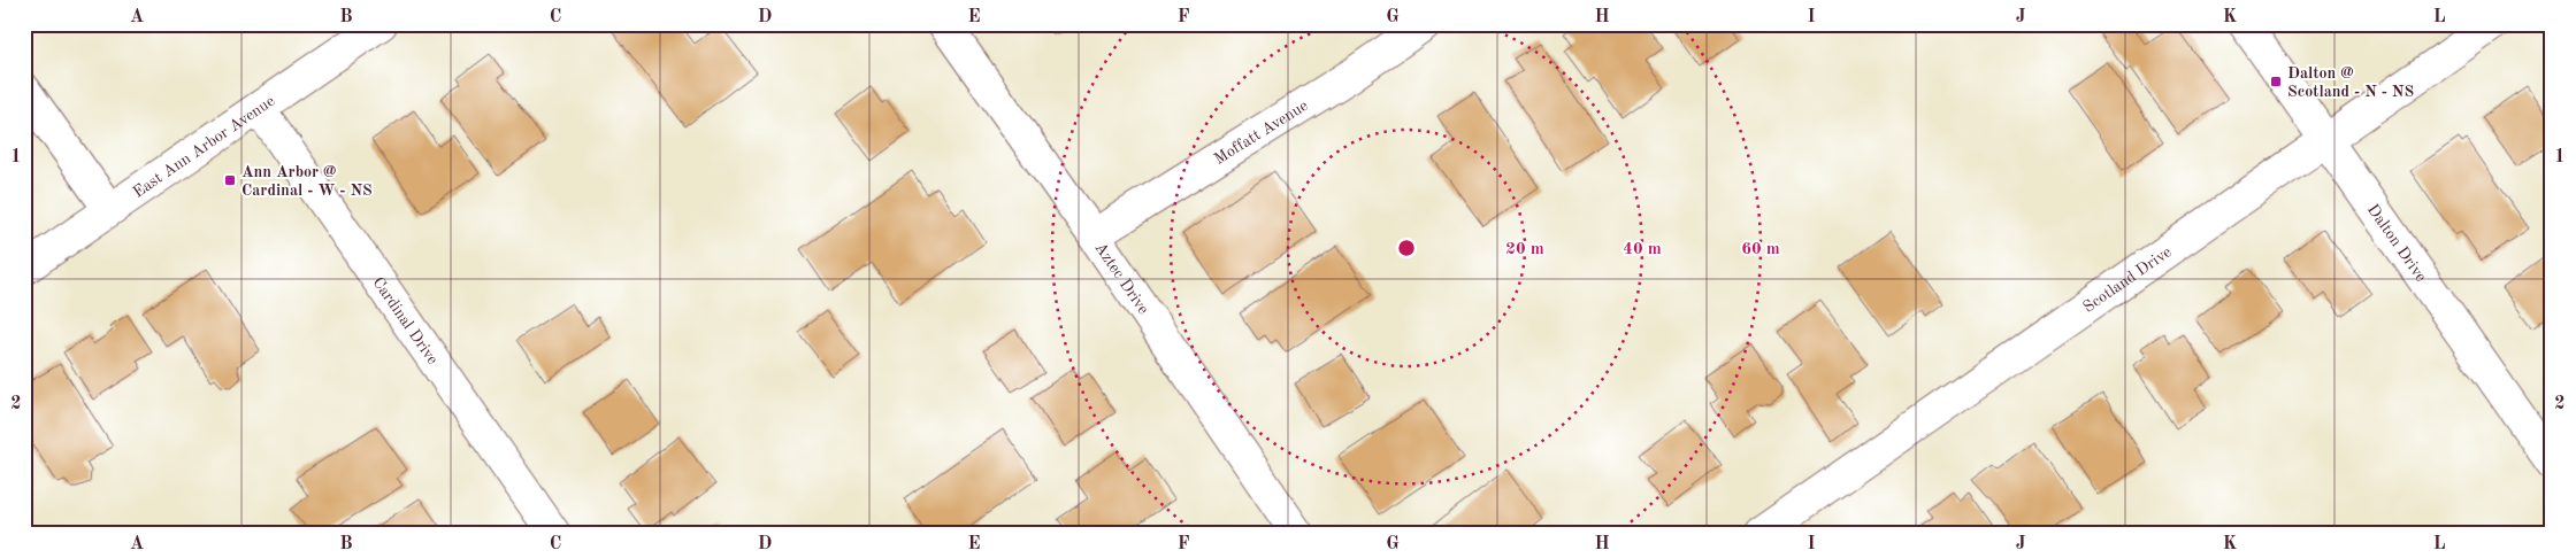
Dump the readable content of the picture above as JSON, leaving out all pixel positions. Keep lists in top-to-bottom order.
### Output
{
  "streets": {
    "street": [
      "Moffatt Avenue",
      "East Ann Arbor Avenue",
      "Dalton Drive",
      "Aztec Drive",
      "Scotland Drive",
      "Cardinal Drive"
    ]
  },
  "crossings": [
    ["Moffatt Avenue", "Aztec Drive"],
    ["East Ann Arbor Avenue", "Cardinal Drive"],
    ["Dalton Drive", "Scotland Drive"]
  ],
  "places": {
    "transit": ["Dalton @ Scotland - N - NS", "Ann Arbor @ Cardinal - W - NS"]
  },
  "grid": {
    "columns": [
      "A",
      "B",
      "C",
      "D",
      "E",
      "F",
      "G",
      "H",
      "I",
      "J",
      "K",
      "L"
    ],
    "rows": ["1", "2"]
  },
  "rings": ["20 m", "40 m", "60 m"]
}
